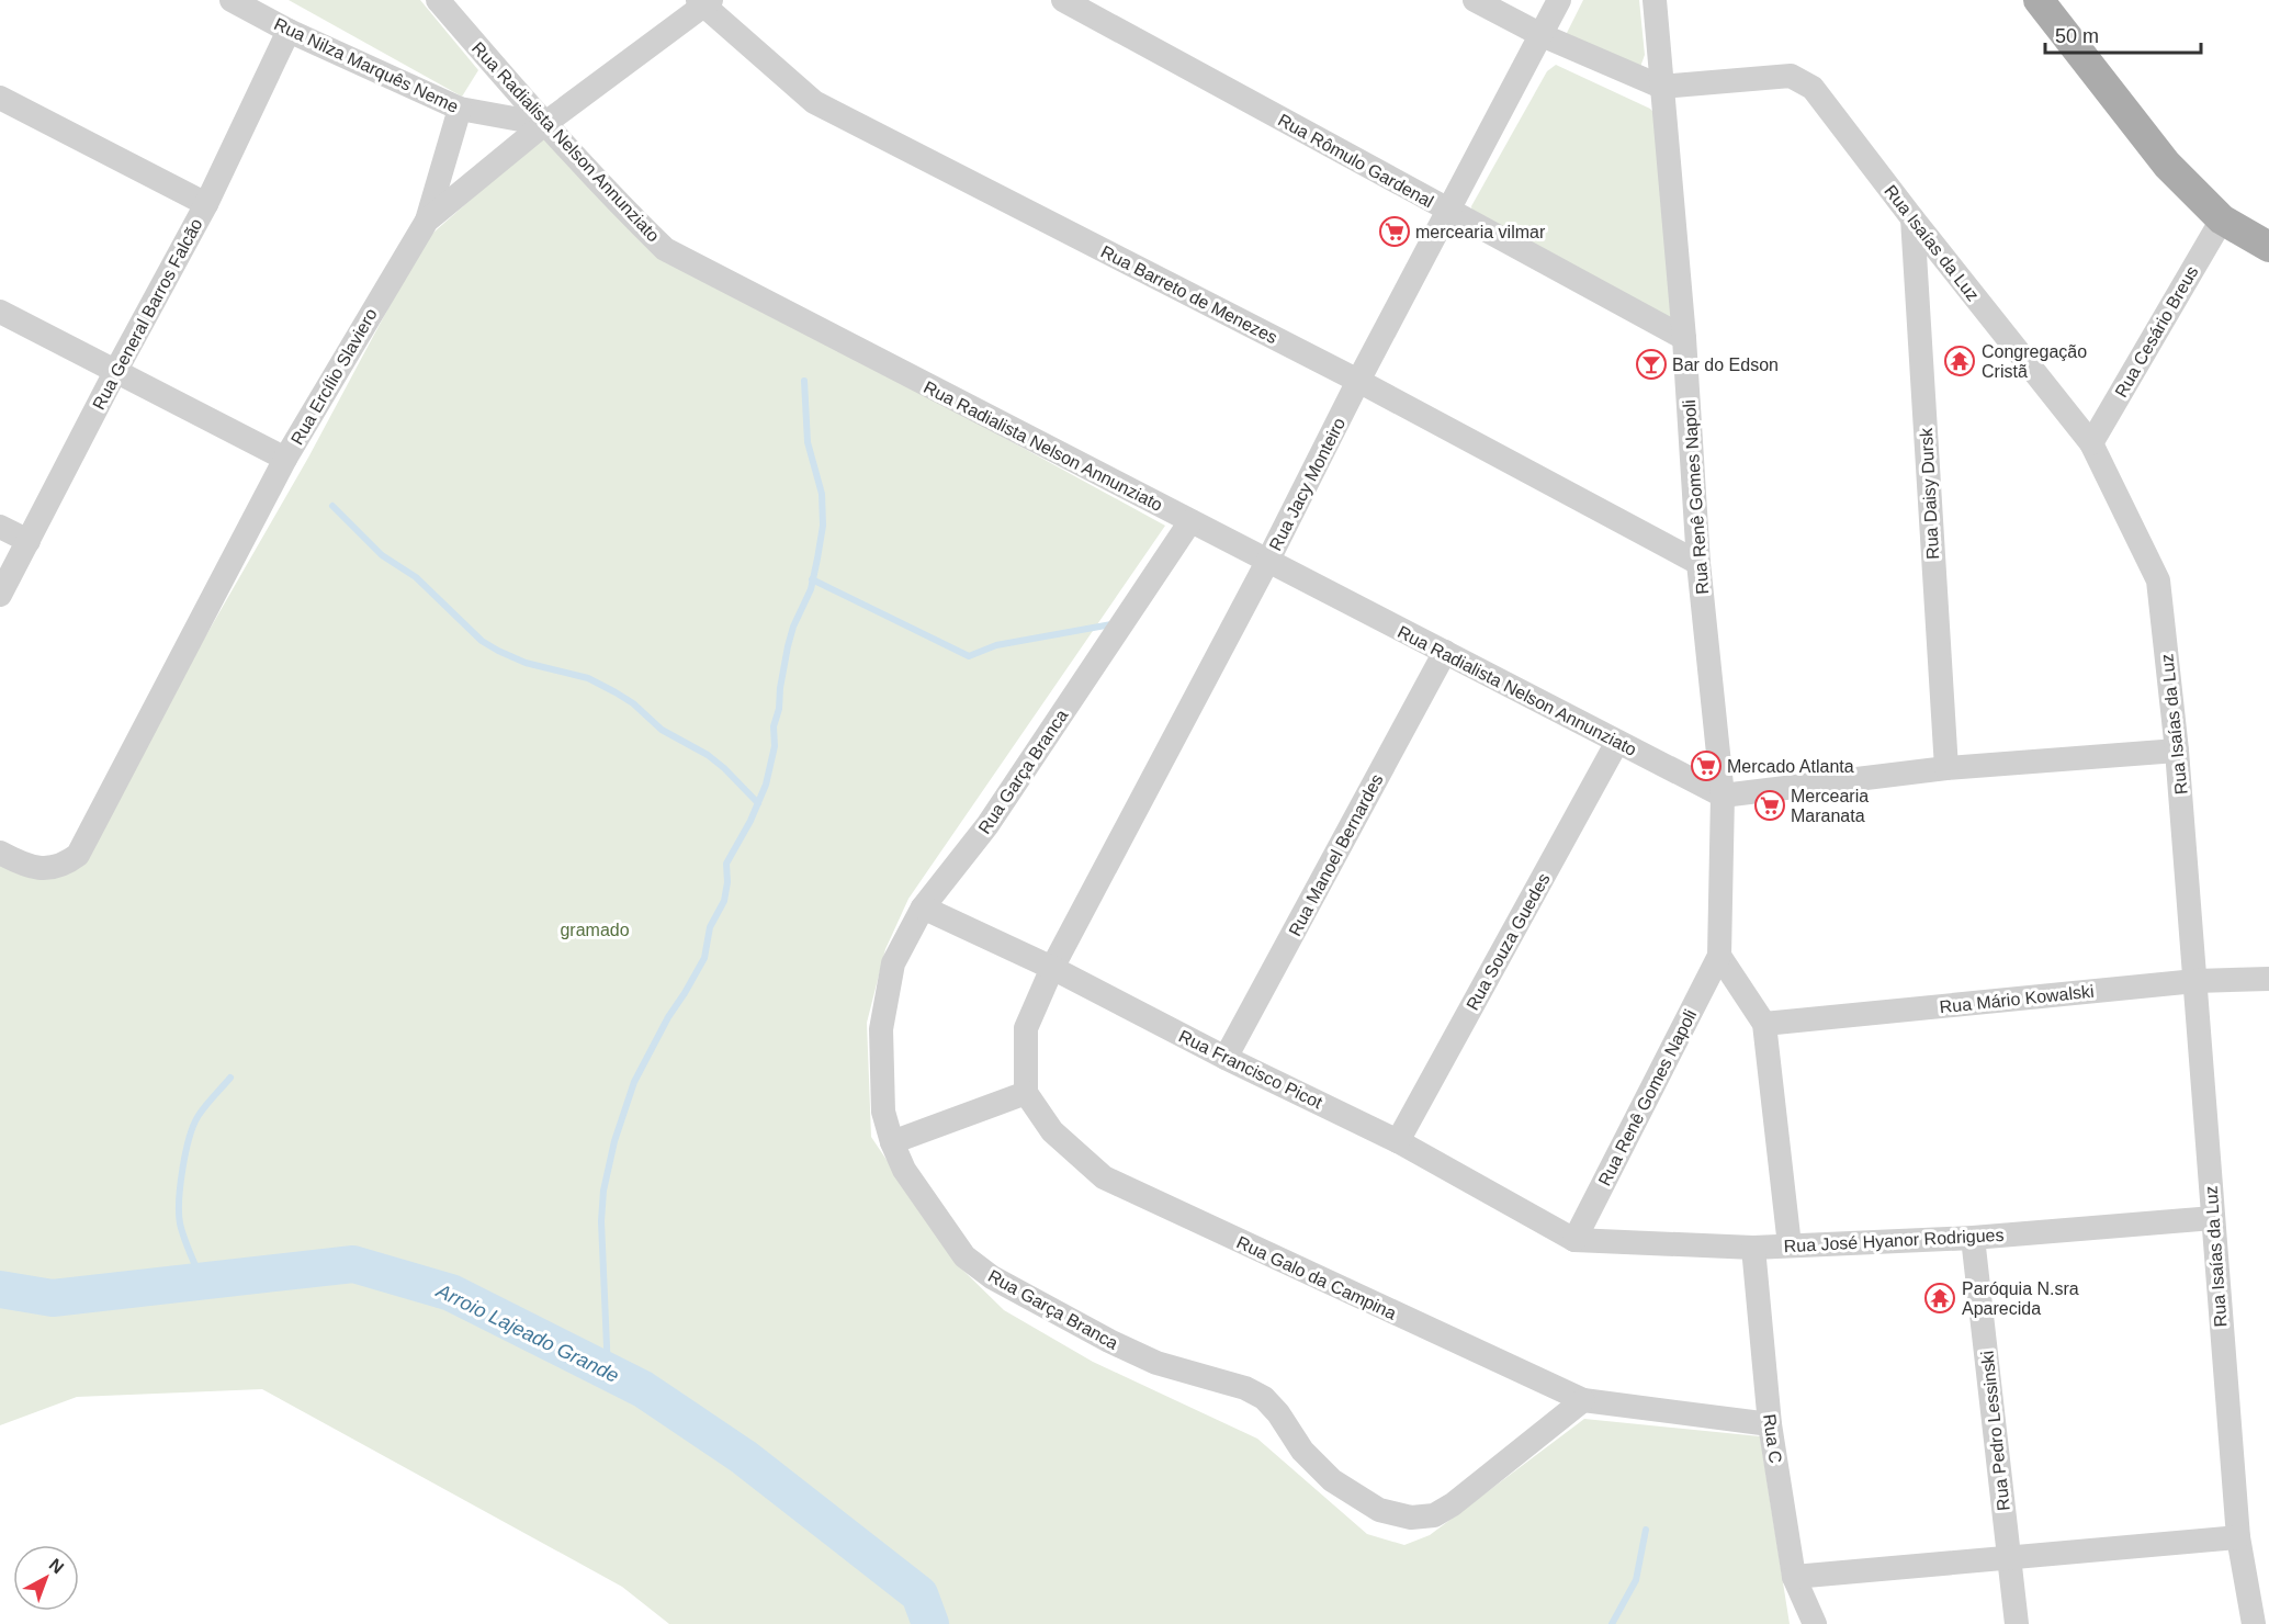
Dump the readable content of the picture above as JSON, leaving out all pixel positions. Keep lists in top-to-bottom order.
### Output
{
  "streets": {
    "street": [
      "Rua Nilza Marquês Neme",
      "Rua Radialista Nelson Annunziato",
      "Rua Rômulo Gardenal",
      "Rua Isaías da Luz",
      "Rua Barreto de Menezes",
      "Rua General Barros Falcão",
      "Rua Cesário Breus",
      "Rua Ercílio Slaviero",
      "Rua Jacy Monteiro",
      "Rua Daisy Dursk",
      "Rua Renê Gomes Napoli",
      "Rua Garça Branca",
      "Rua Manoel Bernardes",
      "Rua Souza Guedes",
      "Rua Mário Kowalski",
      "Rua Francisco Picot",
      "Rua José Hyanor Rodrigues",
      "Rua Galo da Campina",
      "Rua Pedro Lessinski",
      "Rua C"
    ]
  },
  "crossings": [
    ["Rua Nilza Marquês Neme", "Rua Radialista Nelson Annunziato"],
    ["Rua Nilza Marquês Neme", "Rua General Barros Falcão"],
    ["Rua Nilza Marquês Neme", "Rua Ercílio Slaviero"],
    ["Rua Radialista Nelson Annunziato", "Rua Ercílio Slaviero"],
    ["Rua Radialista Nelson Annunziato", "Rua Jacy Monteiro"],
    ["Rua Radialista Nelson Annunziato", "Rua Renê Gomes Napoli"],
    ["Rua Radialista Nelson Annunziato", "Rua Garça Branca"],
    ["Rua Radialista Nelson Annunziato", "Rua Manoel Bernardes"],
    ["Rua Radialista Nelson Annunziato", "Rua Souza Guedes"],
    ["Rua Rômulo Gardenal", "Rua Jacy Monteiro"],
    ["Rua Rômulo Gardenal", "Rua Renê Gomes Napoli"],
    ["Rua Isaías da Luz", "Rua Cesário Breus"],
    ["Rua Isaías da Luz", "Rua Daisy Dursk"],
    ["Rua Isaías da Luz", "Rua Renê Gomes Napoli"],
    ["Rua Isaías da Luz", "Rua Mário Kowalski"],
    ["Rua Isaías da Luz", "Rua José Hyanor Rodrigues"],
    ["Rua Barreto de Menezes", "Rua Ercílio Slaviero"],
    ["Rua Barreto de Menezes", "Rua Jacy Monteiro"],
    ["Rua Barreto de Menezes", "Rua Renê Gomes Napoli"],
    ["Rua Jacy Monteiro", "Rua Francisco Picot"],
    ["Rua Renê Gomes Napoli", "Rua Francisco Picot"],
    ["Rua Renê Gomes Napoli", "Rua José Hyanor Rodrigues"],
    ["Rua Garça Branca", "Rua Francisco Picot"],
    ["Rua Garça Branca", "Rua Galo da Campina"],
    ["Rua Manoel Bernardes", "Rua Francisco Picot"],
    ["Rua Souza Guedes", "Rua Francisco Picot"],
    ["Rua Francisco Picot", "Rua José Hyanor Rodrigues"],
    ["Rua José Hyanor Rodrigues", "Rua Pedro Lessinski"],
    ["Rua José Hyanor Rodrigues", "Rua C"],
    ["Rua Galo da Campina", "Rua C"]
  ],
  "water": ["Arroio Lajeado Grande"],
  "parks": ["gramado"],
  "places": {
    "supermarket": ["mercearia vilmar", "Mercado Atlanta", "Mercearia Maranata"],
    "temple": ["Congregação Cristã", "Paróquia N.sra Aparecida"],
    "bar": ["Bar do Edson"]
  },
  "scale_bar": "50 m",
  "north": "top right"
}
